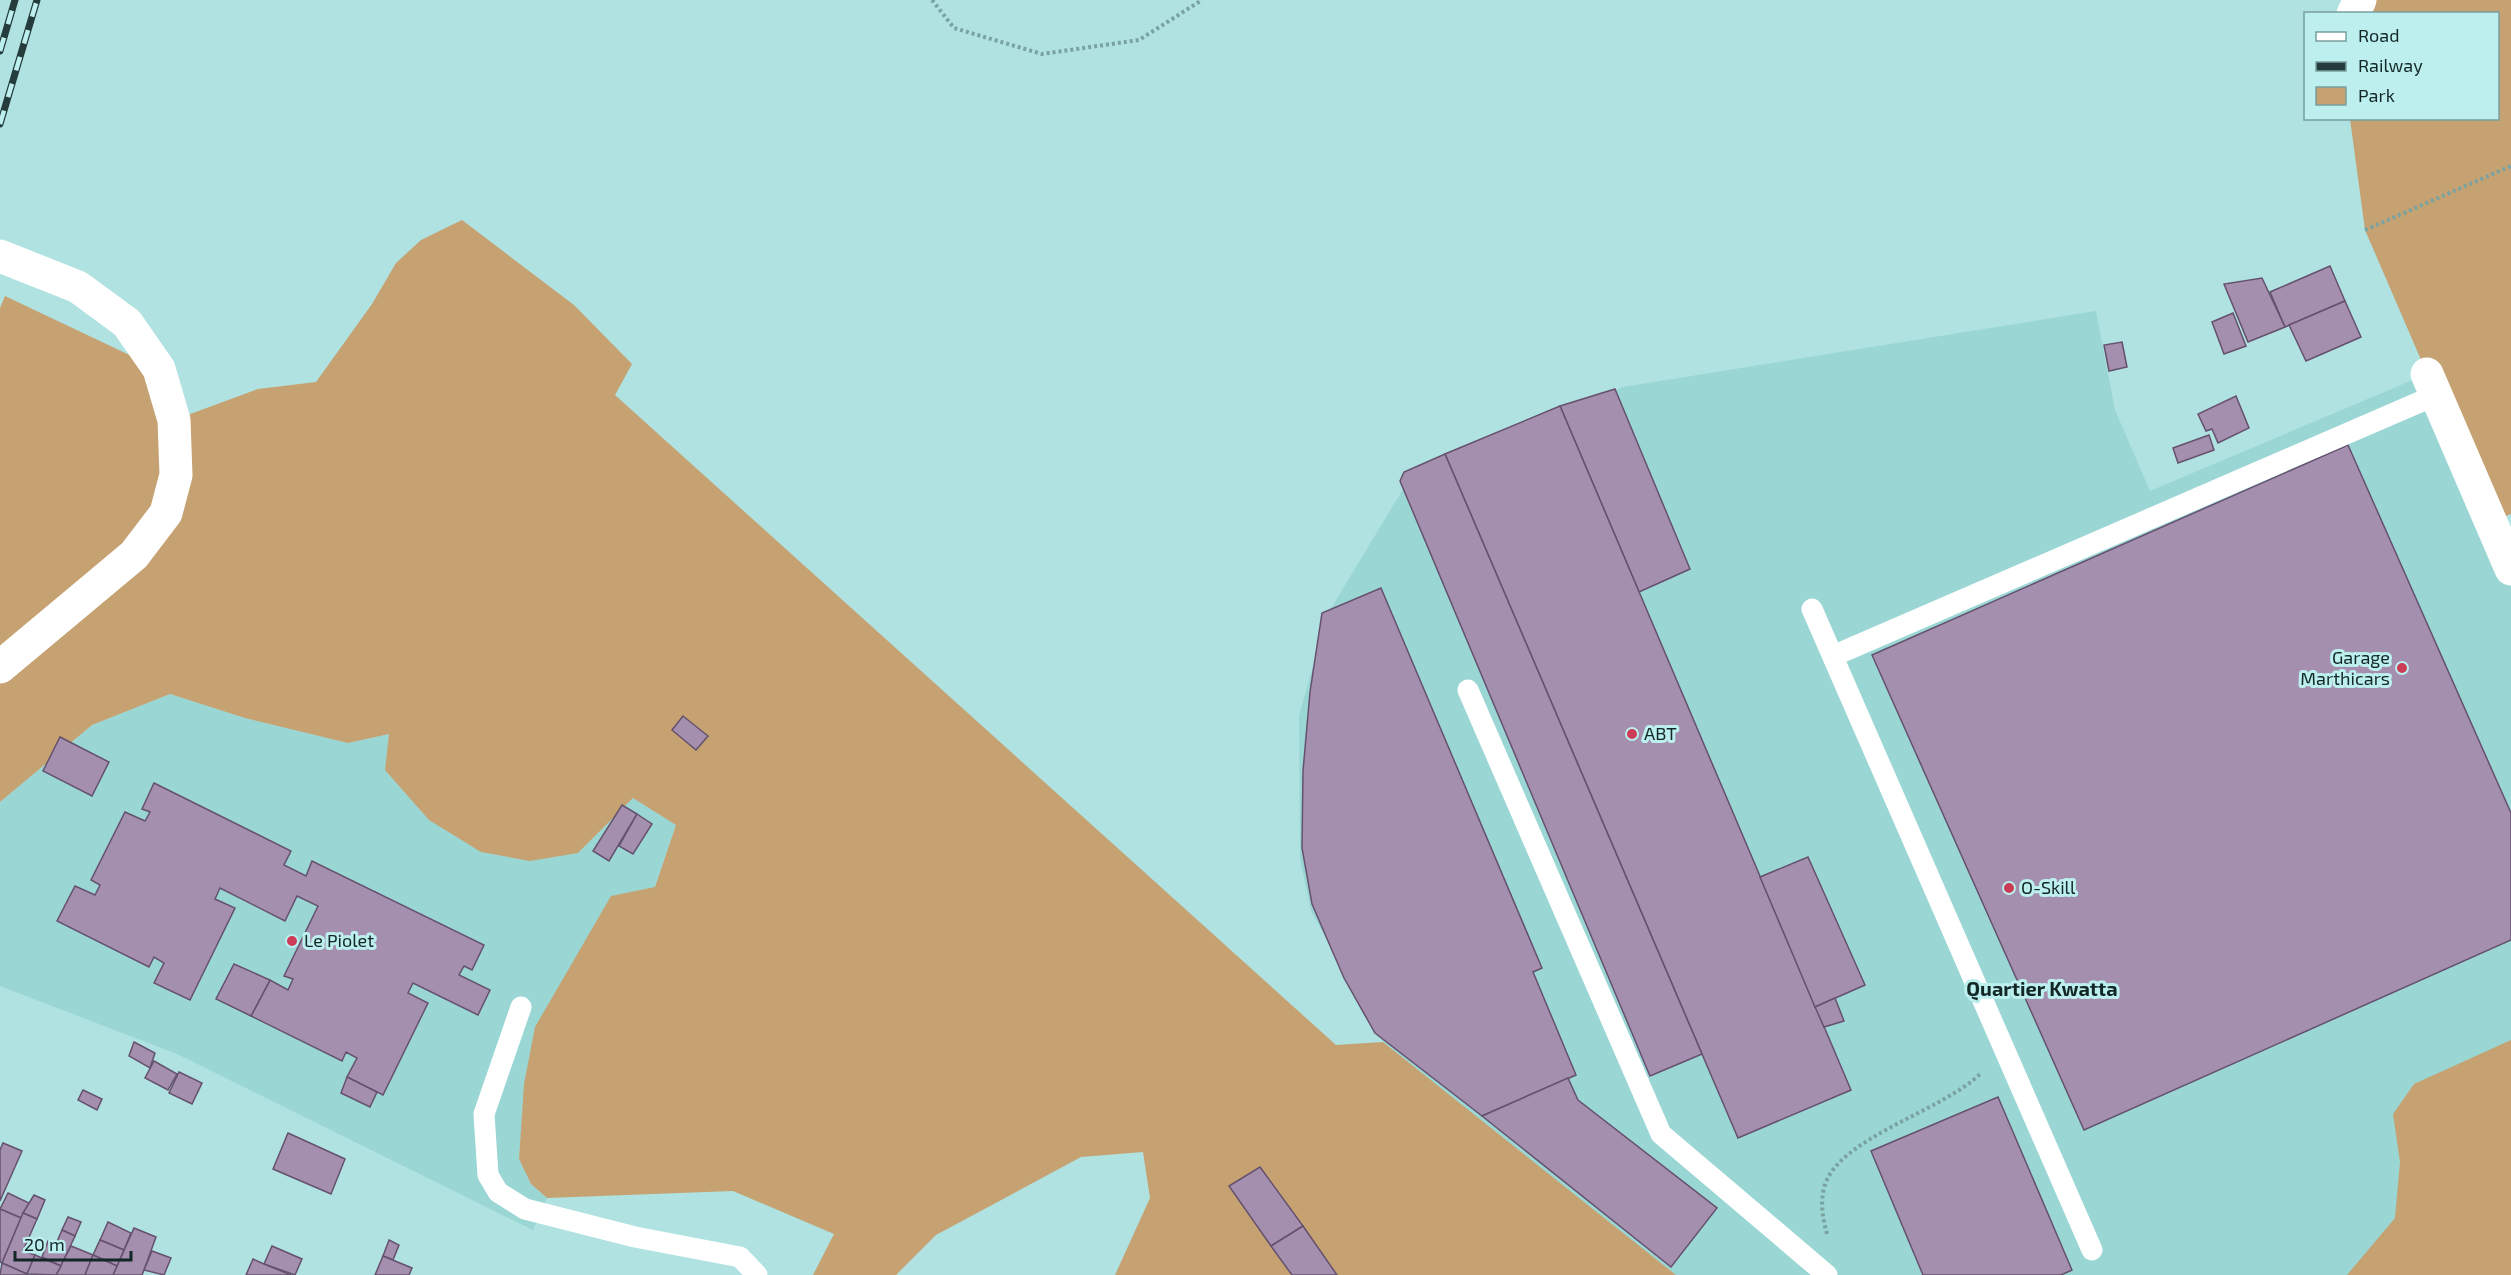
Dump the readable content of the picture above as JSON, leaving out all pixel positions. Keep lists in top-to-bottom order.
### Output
{
  "districts": ["Quartier Kwatta"],
  "places": [
    "Garage Marthicars",
    "ABT",
    "O-Skill",
    "Le Piolet"
  ],
  "legend": ["Road", "Railway", "Park"],
  "scale_bar": "20 m"
}
